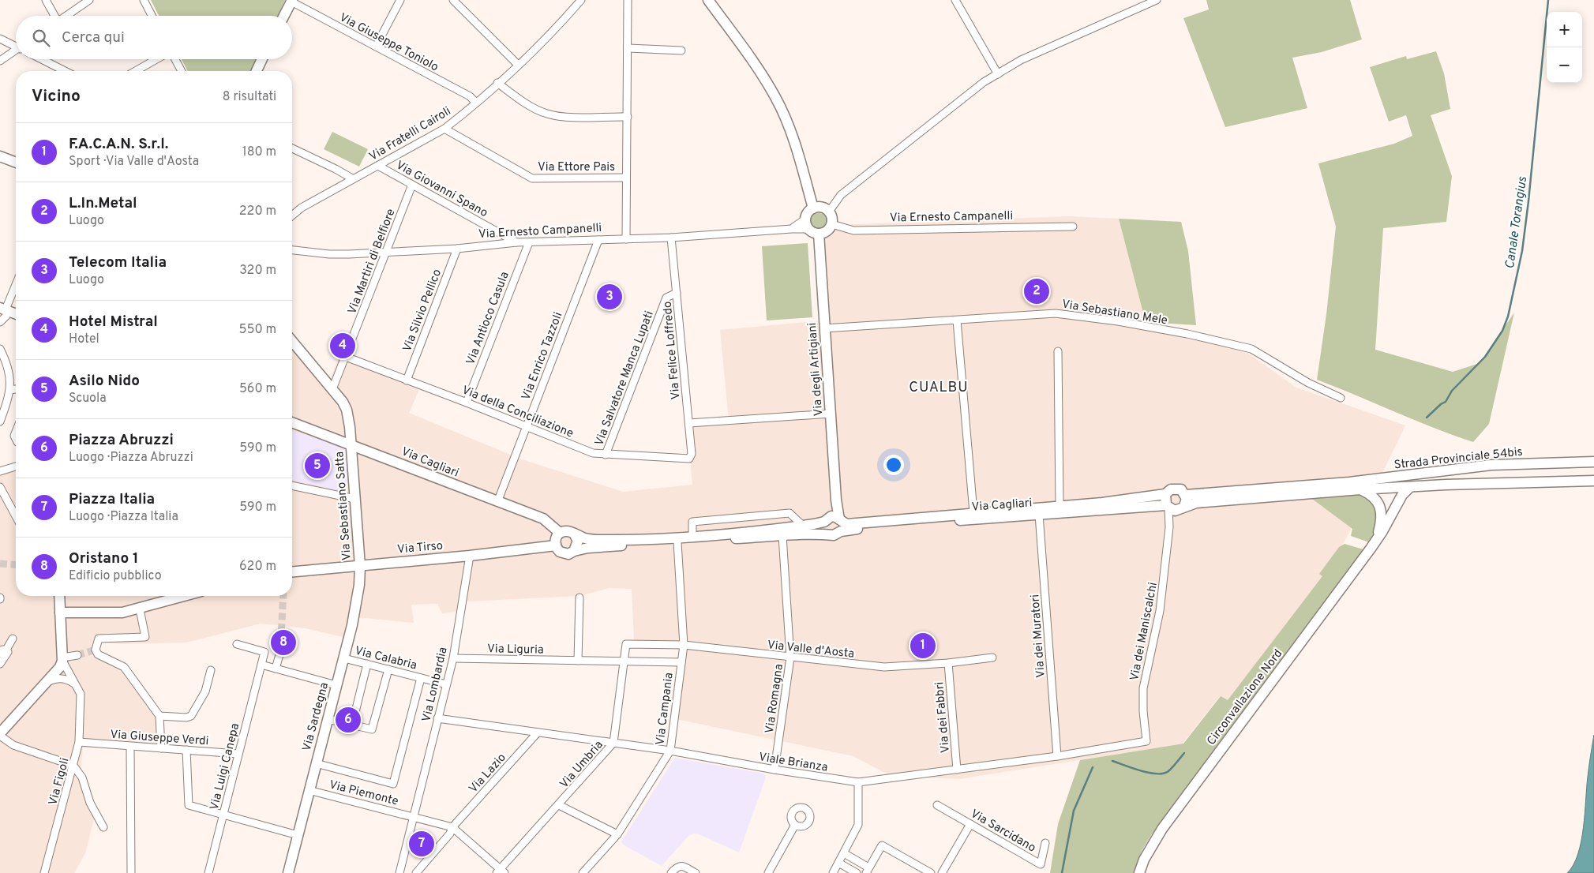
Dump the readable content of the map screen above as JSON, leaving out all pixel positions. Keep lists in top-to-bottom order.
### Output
{
  "streets": {
    "main road": [
      "Via Ernesto Campanelli",
      "Via degli Artigiani",
      "Strada Provinciale 54bis",
      "Via Cagliari",
      "Via Sebastiano Satta",
      "Via Tirso",
      "Circonvallazione Nord",
      "Via Sardegna"
    ],
    "street": [
      "Via Giuseppe Toniolo",
      "Via Fratelli Cairoli",
      "Via Ettore Pais",
      "Via Giovanni Spano",
      "Via Martiri di Belfiore",
      "Via Silvio Pellico",
      "Via Sebastiano Mele",
      "Via Antioco Casula",
      "Via Felice Loffredo",
      "Via Enrico Tazzoli",
      "Via Salvatore Manca Lupati",
      "Via della Conciliazione",
      "Via dei Maniscalchi",
      "Via dei Muratori",
      "Via Liguria",
      "Via Valle d'Aosta",
      "Via Calabria",
      "Via Lombardia",
      "Via Romagna",
      "Via Campania",
      "Via dei Fabbri",
      "Via Giuseppe Verdi",
      "Viale Brianza",
      "Via Umbria",
      "Via Luigi Canepa",
      "Via Lazio",
      "Via Figoli",
      "Via Piemonte",
      "Via Sarcidano"
    ]
  },
  "crossings": [
    ["Via Giuseppe Toniolo", "Via Fratelli Cairoli"],
    ["Via Fratelli Cairoli", "Via Ettore Pais"],
    ["Via Fratelli Cairoli", "Via Giovanni Spano"],
    ["Via Giovanni Spano", "Via Ernesto Campanelli"],
    ["Via Giovanni Spano", "Via Martiri di Belfiore"],
    ["Via Ernesto Campanelli", "Via Martiri di Belfiore"],
    ["Via Ernesto Campanelli", "Via Silvio Pellico"],
    ["Via Ernesto Campanelli", "Via Antioco Casula"],
    ["Via Ernesto Campanelli", "Via Felice Loffredo"],
    ["Via Ernesto Campanelli", "Via Enrico Tazzoli"],
    ["Via Ernesto Campanelli", "Via degli Artigiani"],
    ["Via Martiri di Belfiore", "Via della Conciliazione"],
    ["Via Martiri di Belfiore", "Via Sebastiano Satta"],
    ["Via Silvio Pellico", "Via della Conciliazione"],
    ["Via Sebastiano Mele", "Via degli Artigiani"],
    ["Via Antioco Casula", "Via della Conciliazione"],
    ["Via Felice Loffredo", "Via Salvatore Manca Lupati"],
    ["Via Felice Loffredo", "Via della Conciliazione"],
    ["Via Enrico Tazzoli", "Via della Conciliazione"],
    ["Via Enrico Tazzoli", "Via Cagliari"],
    ["Via degli Artigiani", "Via Cagliari"],
    ["Via Salvatore Manca Lupati", "Via della Conciliazione"],
    ["Strada Provinciale 54bis", "Via Cagliari"],
    ["Strada Provinciale 54bis", "Circonvallazione Nord"],
    ["Via Cagliari", "Via Sebastiano Satta"],
    ["Via Cagliari", "Via Tirso"],
    ["Via Cagliari", "Via dei Maniscalchi"],
    ["Via Cagliari", "Via dei Muratori"],
    ["Via Cagliari", "Circonvallazione Nord"],
    ["Via Cagliari", "Via Romagna"],
    ["Via Cagliari", "Via Campania"],
    ["Via Sebastiano Satta", "Via Tirso"],
    ["Via Sebastiano Satta", "Via Sardegna"],
    ["Via Tirso", "Via Lombardia"],
    ["Via Tirso", "Via Sardegna"],
    ["Via dei Maniscalchi", "Viale Brianza"],
    ["Via dei Muratori", "Viale Brianza"],
    ["Via Liguria", "Via Lombardia"],
    ["Via Liguria", "Via Campania"],
    ["Via Liguria", "Via Umbria"],
    ["Via Valle d'Aosta", "Via Romagna"],
    ["Via Valle d'Aosta", "Via Campania"],
    ["Via Valle d'Aosta", "Via dei Fabbri"],
    ["Via Valle d'Aosta", "Via Umbria"],
    ["Via Calabria", "Via Lombardia"],
    ["Via Calabria", "Via Sardegna"],
    ["Via Lombardia", "Viale Brianza"],
    ["Via Lombardia", "Via Piemonte"],
    ["Via Romagna", "Viale Brianza"],
    ["Via Campania", "Viale Brianza"],
    ["Via Sardegna", "Via Piemonte"],
    ["Via dei Fabbri", "Viale Brianza"],
    ["Via Giuseppe Verdi", "Via Luigi Canepa"],
    ["Via Giuseppe Verdi", "Via Figoli"],
    ["Viale Brianza", "Via Umbria"],
    ["Viale Brianza", "Via Lazio"],
    ["Via Lazio", "Via Piemonte"]
  ],
  "districts": ["CUALBU"],
  "water": ["Canale Torangius"],
  "page": {
    "map_buttons": ["+", "−"],
    "search": "Cerca qui",
    "heading": ["Vicino", "8 risultati"],
    "list": [
      {
        "mark": "1",
        "name": "F.A.C.A.N. S.r.l.",
        "note": "Sport · Via Valle d'Aosta",
        "value": "180 m"
      },
      {
        "mark": "2",
        "name": "L.In.Metal",
        "note": "Luogo",
        "value": "220 m"
      },
      {
        "mark": "3",
        "name": "Telecom Italia",
        "note": "Luogo",
        "value": "320 m"
      },
      {
        "mark": "4",
        "name": "Hotel Mistral",
        "note": "Hotel",
        "value": "550 m"
      },
      {
        "mark": "5",
        "name": "Asilo Nido",
        "note": "Scuola",
        "value": "560 m"
      },
      {
        "mark": "6",
        "name": "Piazza Abruzzi",
        "note": "Luogo · Piazza Abruzzi",
        "value": "590 m"
      },
      {
        "mark": "7",
        "name": "Piazza Italia",
        "note": "Luogo · Piazza Italia",
        "value": "590 m"
      },
      {
        "mark": "8",
        "name": "Oristano 1",
        "note": "Edificio pubblico",
        "value": "620 m"
      }
    ],
    "pins": [
      "2",
      "3",
      "4",
      "5",
      "8",
      "1",
      "6",
      "7"
    ]
  }
}
